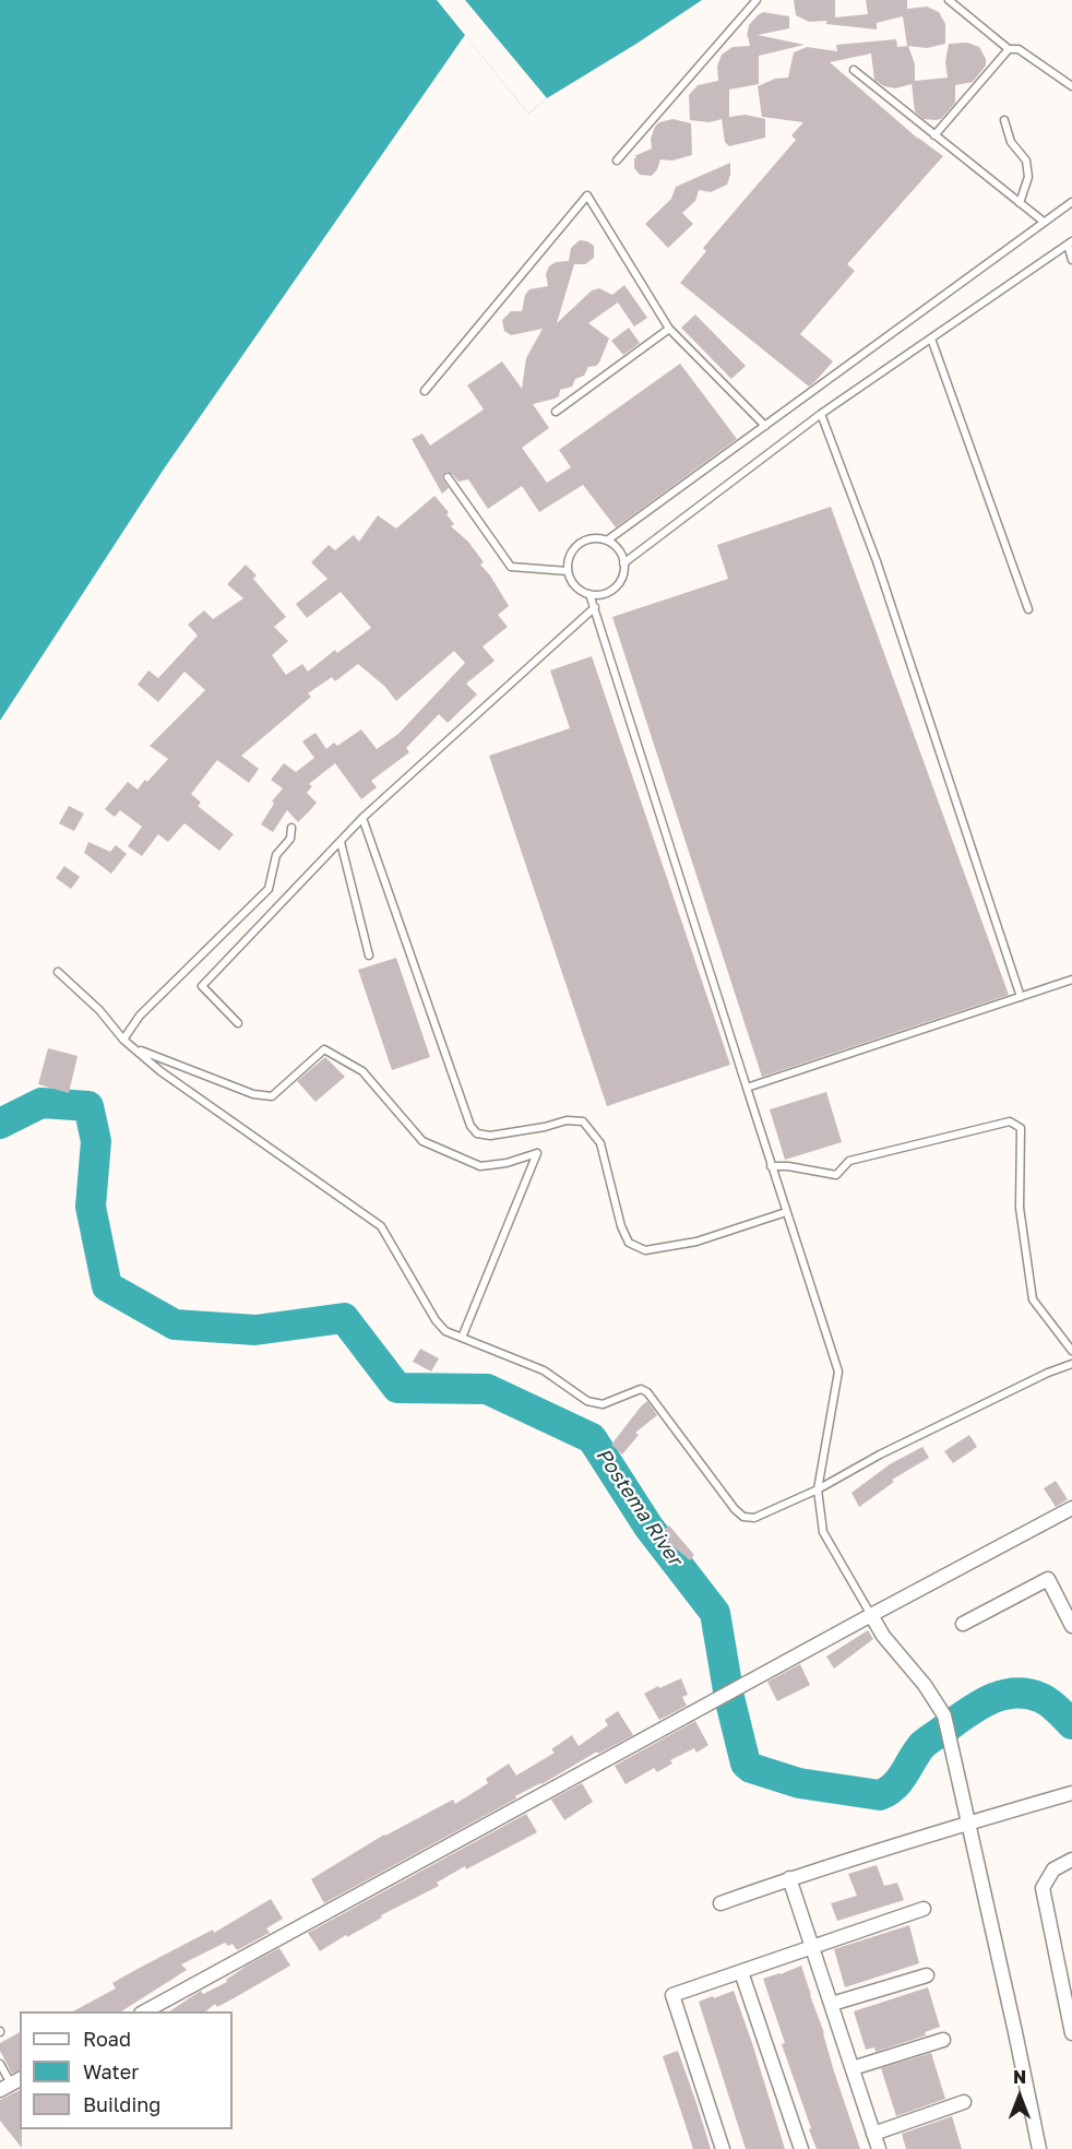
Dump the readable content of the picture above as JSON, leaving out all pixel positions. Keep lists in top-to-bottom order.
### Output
{
  "water": ["Postema River"],
  "legend": ["Road", "Water", "Building"],
  "north": "top"
}
